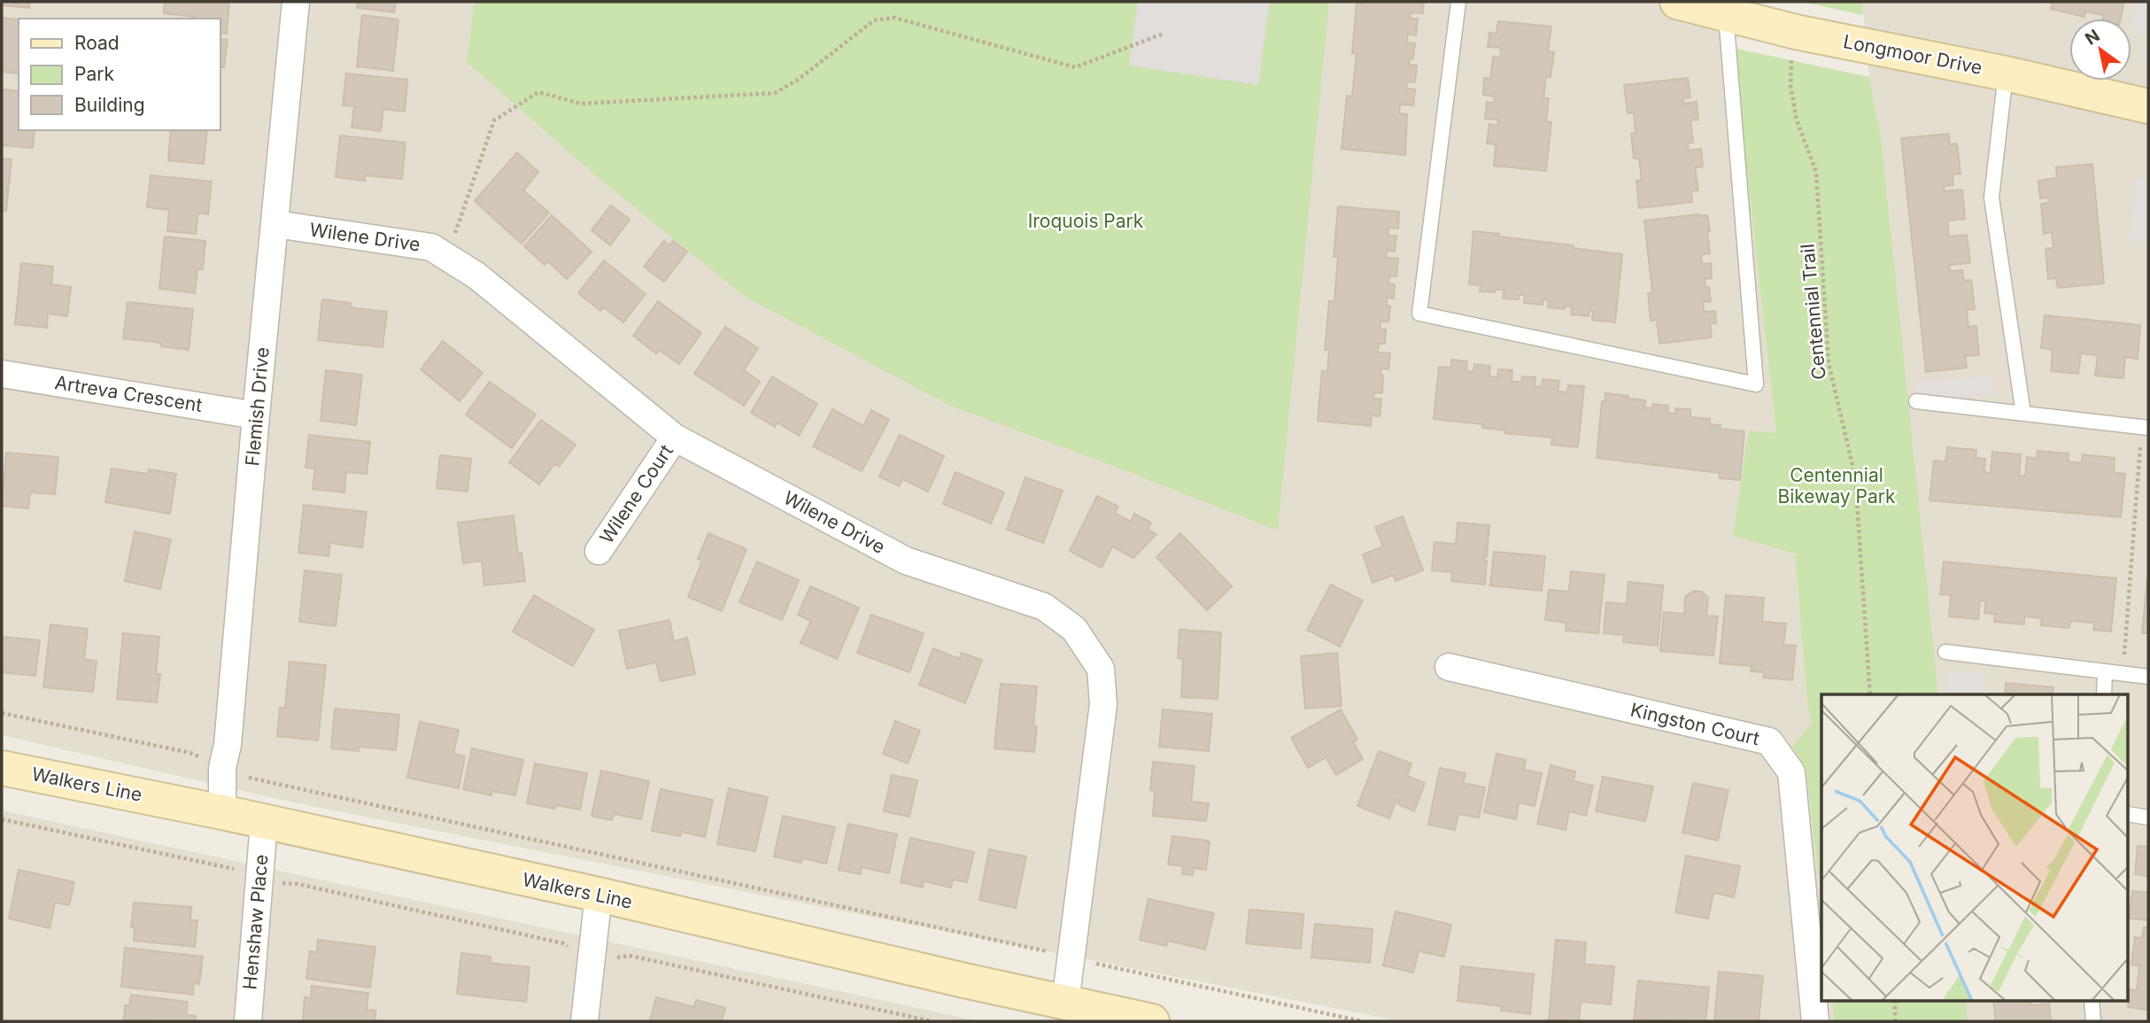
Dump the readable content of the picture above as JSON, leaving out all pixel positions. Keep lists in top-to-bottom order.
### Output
{
  "streets": {
    "main road": ["Longmoor Drive", "Walkers Line"],
    "street": [
      "Wilene Drive",
      "Artreva Crescent",
      "Flemish Drive",
      "Wilene Court",
      "Kingston Court",
      "Henshaw Place"
    ],
    "path": ["Centennial Trail"]
  },
  "crossings": [
    ["Longmoor Drive", "Centennial Trail"],
    ["Wilene Drive", "Flemish Drive"],
    ["Wilene Drive", "Wilene Court"],
    ["Wilene Drive", "Walkers Line"],
    ["Artreva Crescent", "Flemish Drive"],
    ["Flemish Drive", "Walkers Line"],
    ["Walkers Line", "Henshaw Place"]
  ],
  "parks": ["Iroquois Park", "Centennial Bikeway Park"],
  "legend": ["Road", "Park", "Building"],
  "north": "top left"
}
